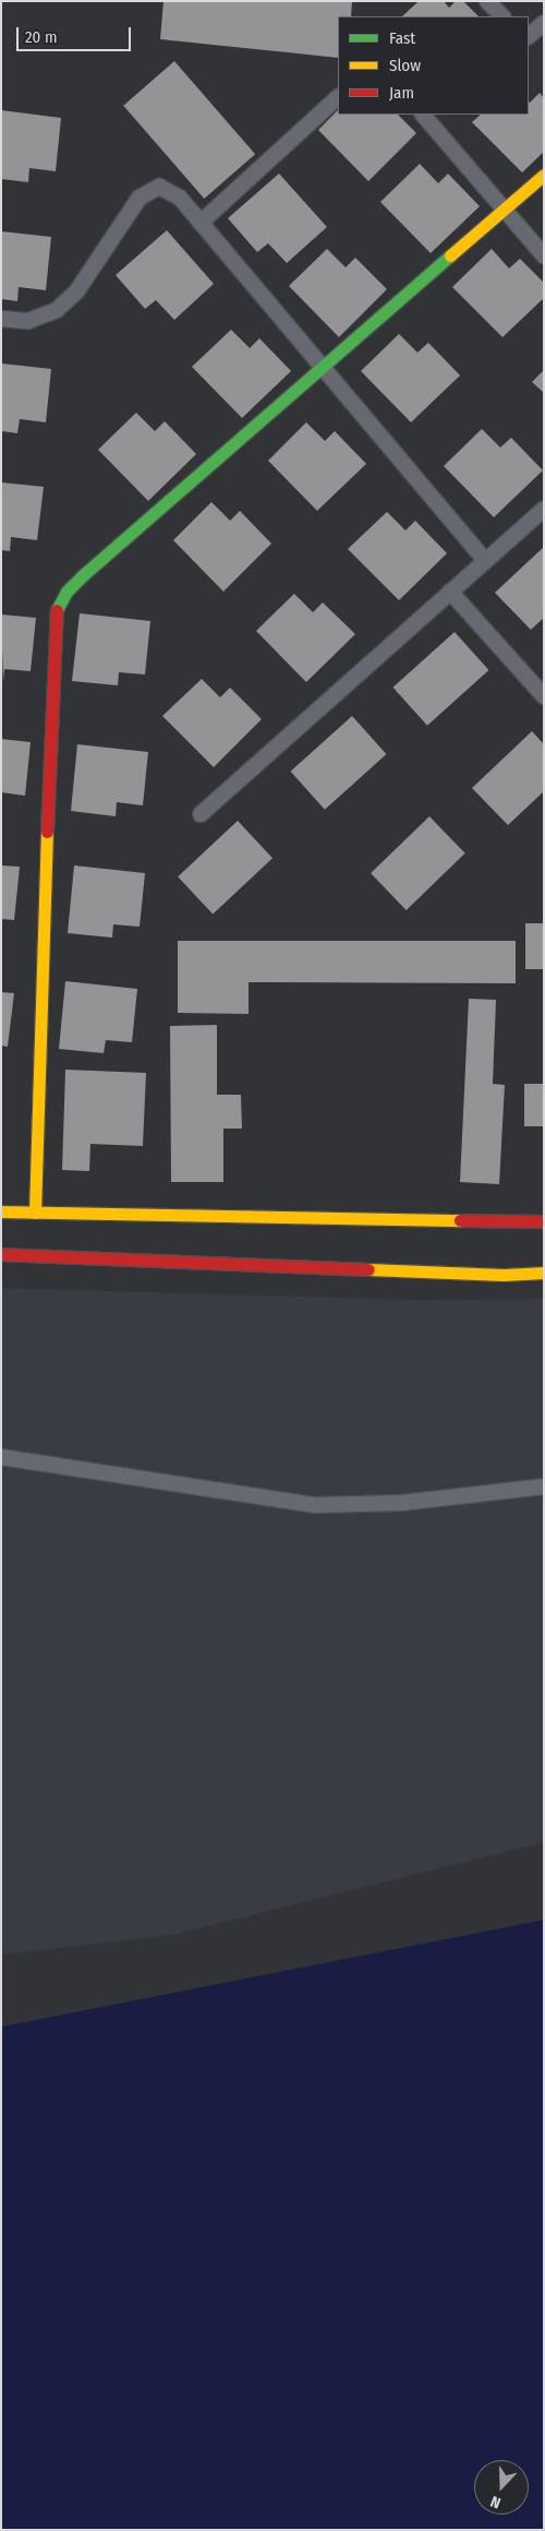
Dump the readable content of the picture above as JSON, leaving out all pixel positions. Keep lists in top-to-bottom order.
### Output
{
  "legend": ["Fast", "Slow", "Jam"],
  "scale_bar": "20 m",
  "north": "bottom"
}
